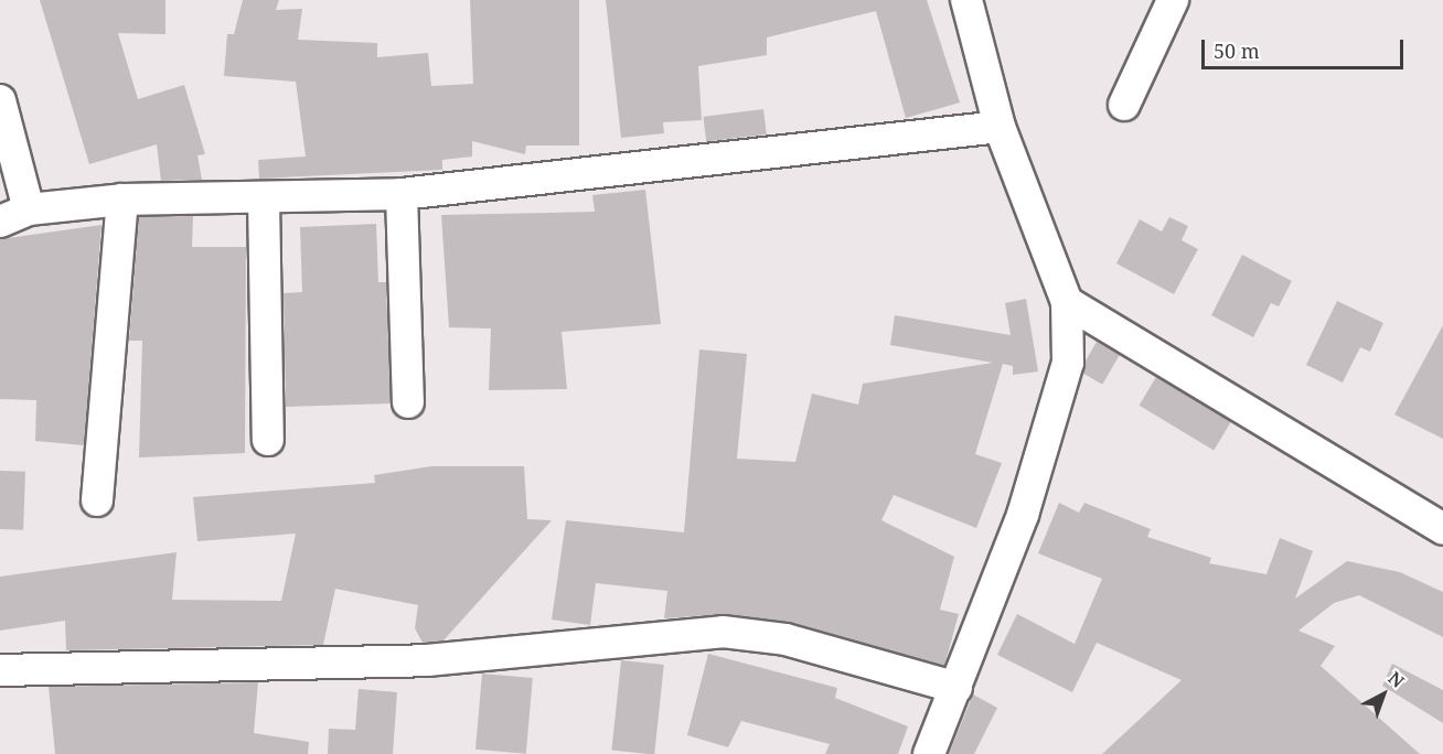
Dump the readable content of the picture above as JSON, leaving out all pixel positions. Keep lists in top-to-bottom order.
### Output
{
  "scale_bar": "50 m",
  "north": "top right"
}
